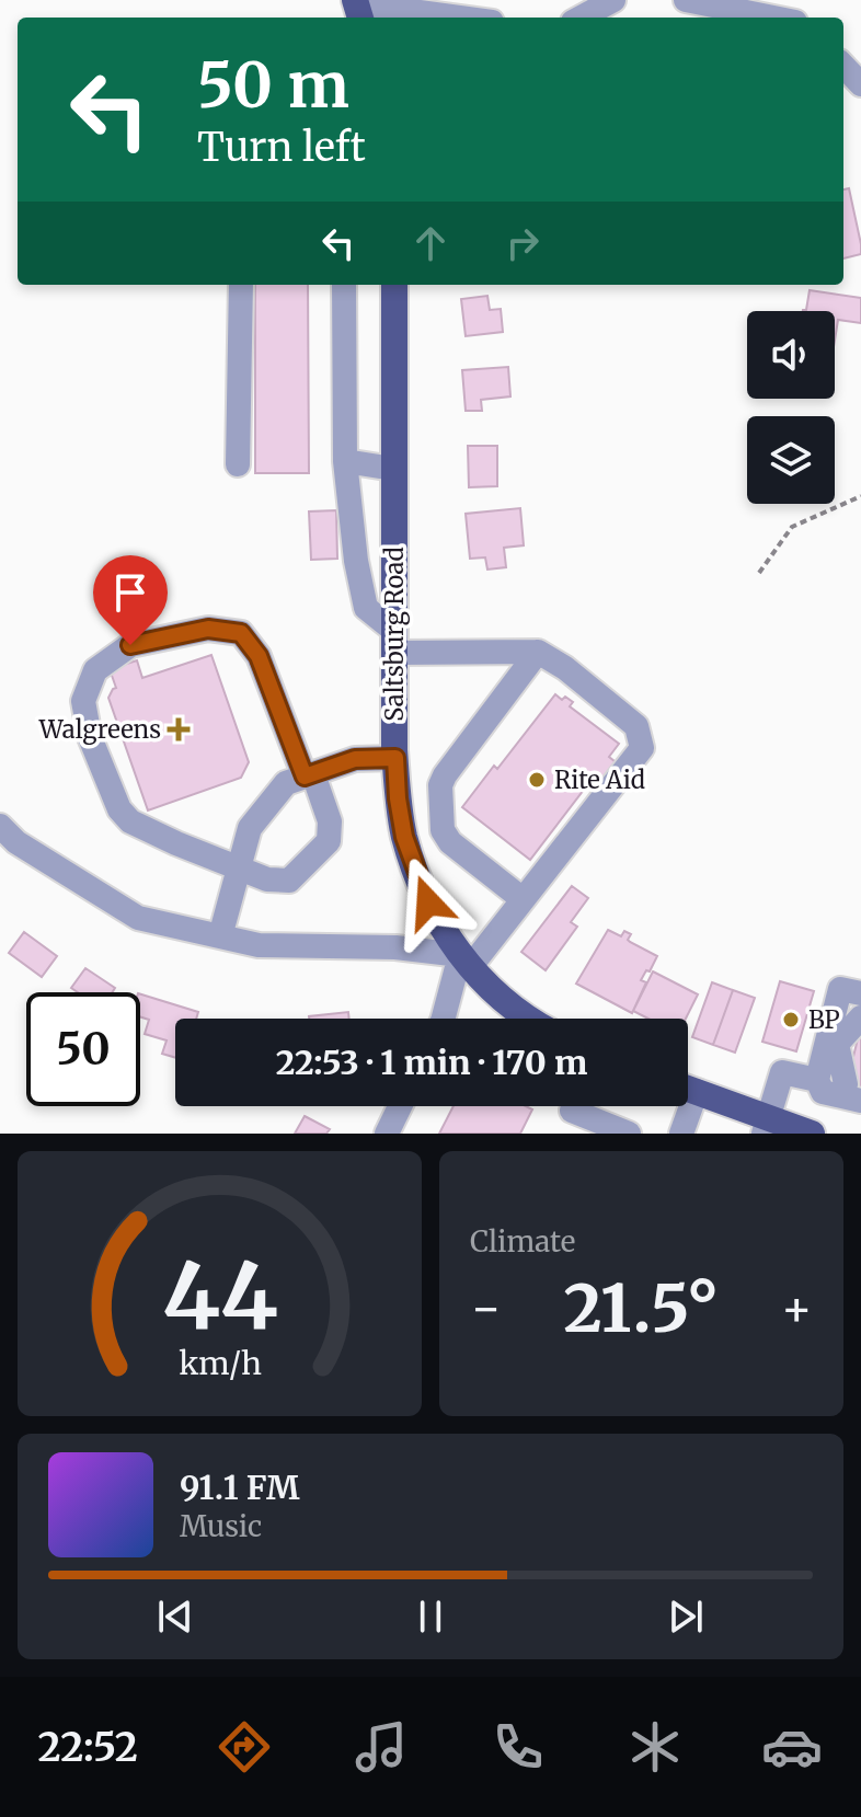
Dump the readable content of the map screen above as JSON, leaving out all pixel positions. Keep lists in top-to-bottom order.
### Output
{
  "streets": {
    "main road": ["Saltsburg Road"]
  },
  "places": {
    "health": ["Walgreens"],
    "other": ["Rite Aid", "BP"]
  },
  "page": {
    "turn": ["50 m", "Turn left"],
    "limit": "50",
    "trip": "22:53 · 1 min · 170 m",
    "tile": "Climate",
    "heat": ["−", "21.5°", "+"],
    "song": ["91.1 FM", "Music"],
    "tabs": "22:52",
    "gauge": ["44", "km/h"]
  }
}
